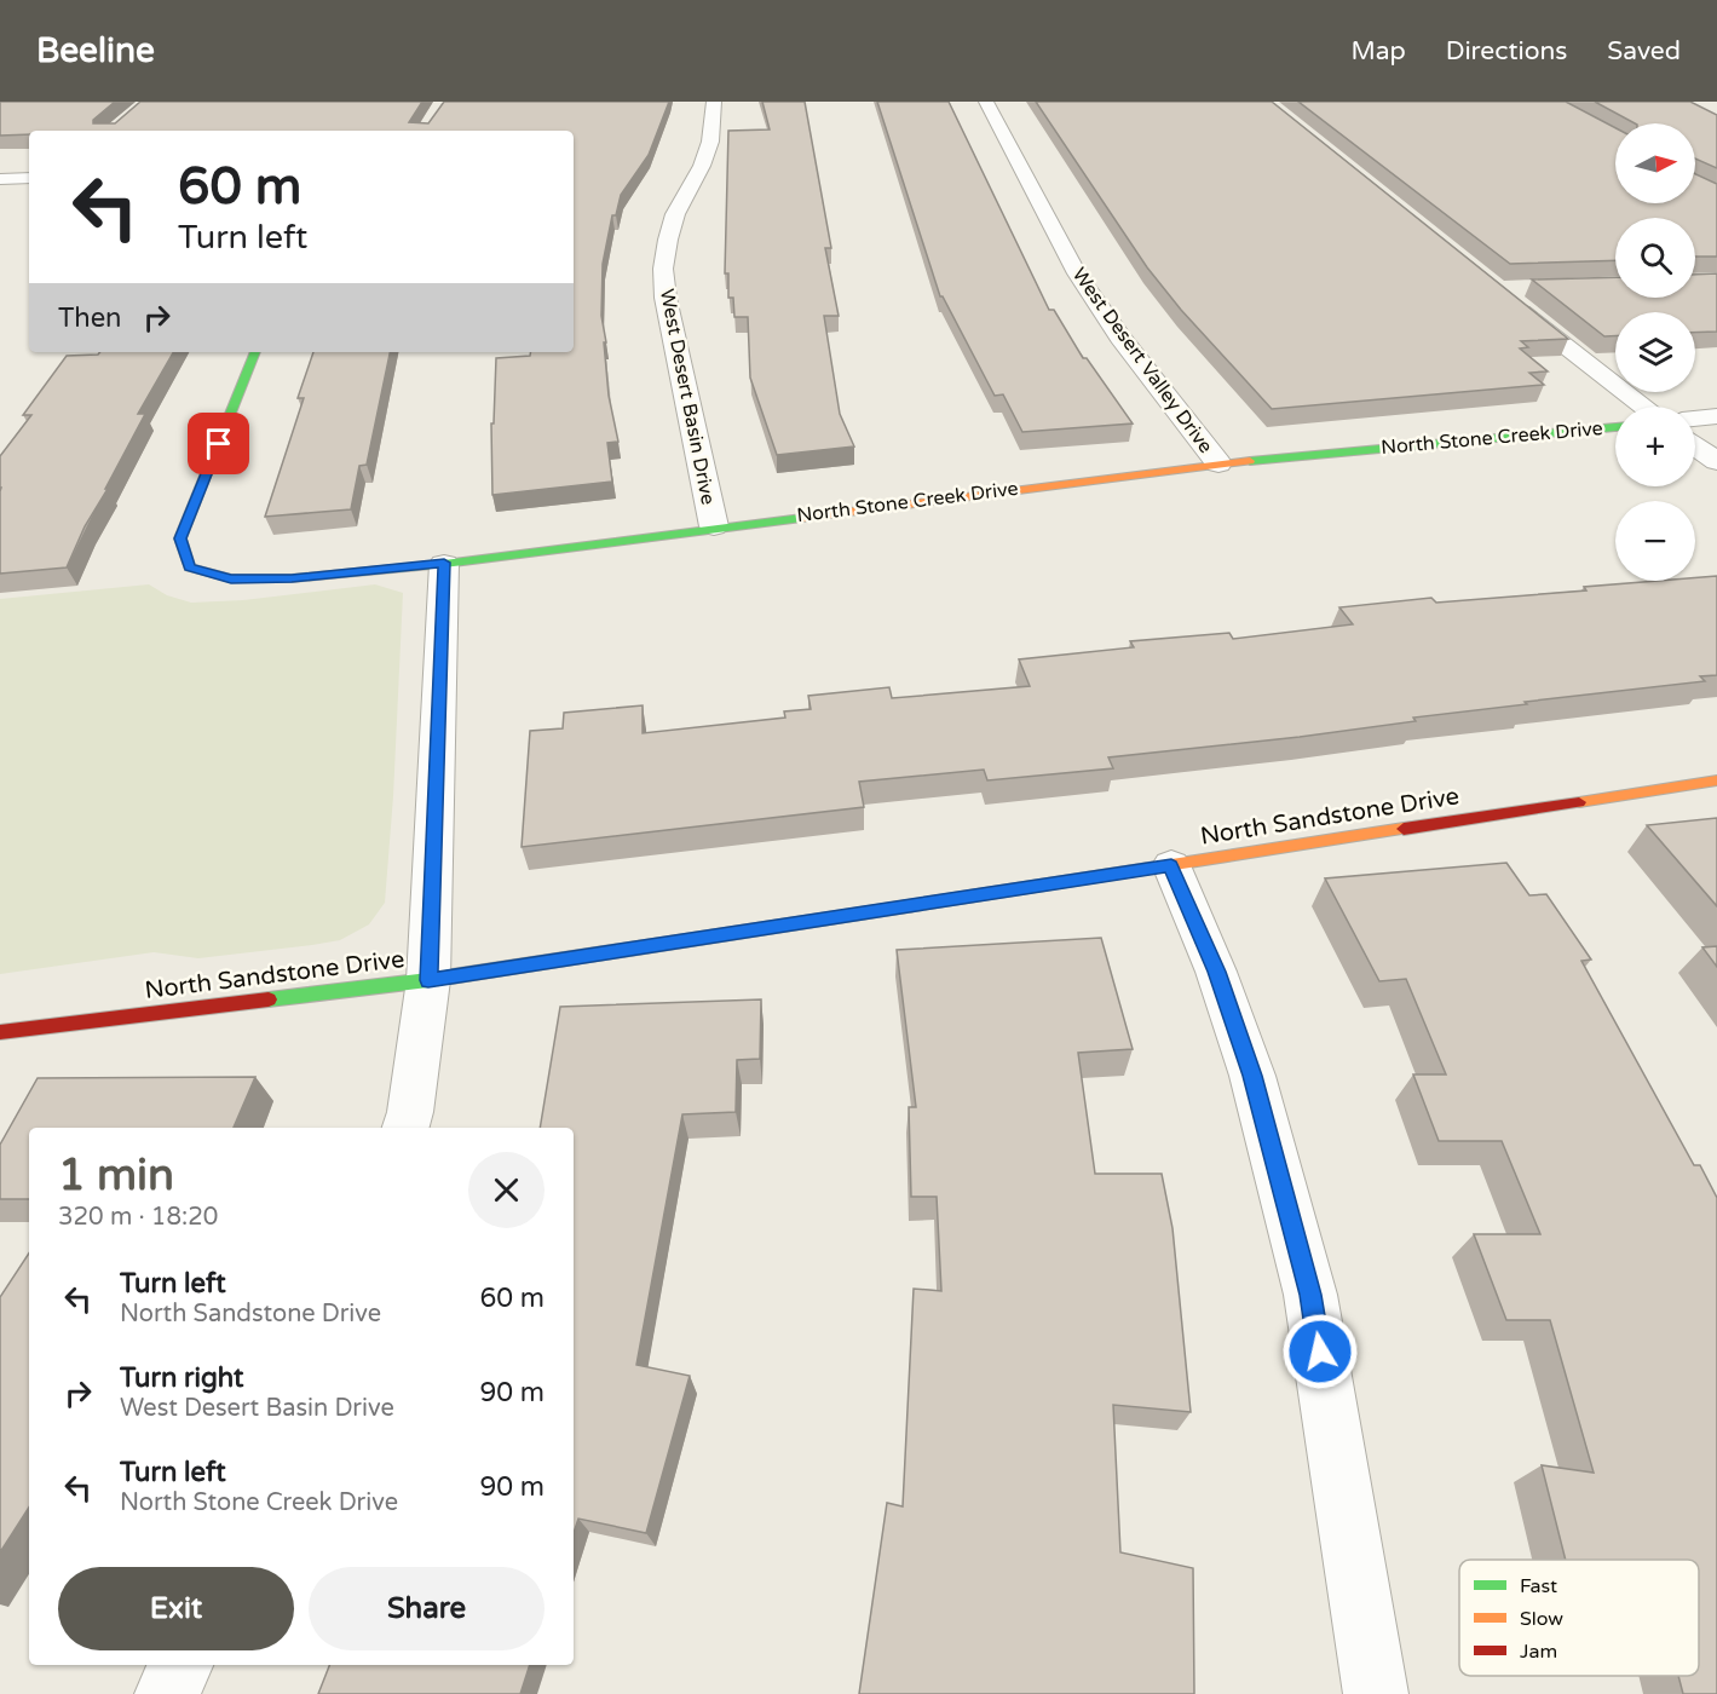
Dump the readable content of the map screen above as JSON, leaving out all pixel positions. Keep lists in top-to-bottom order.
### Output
{
  "streets": {
    "street": [
      "West Desert Valley Drive",
      "West Desert Basin Drive",
      "North Stone Creek Drive",
      "North Sandstone Drive"
    ]
  },
  "crossings": [
    ["West Desert Valley Drive", "North Stone Creek Drive"],
    ["West Desert Basin Drive", "North Stone Creek Drive"]
  ],
  "legend": ["Fast", "Slow", "Jam"],
  "north": "right",
  "page": {
    "header": "Beeline",
    "nav": ["Map", "Directions", "Saved"],
    "map_buttons": ["+", "−"],
    "turn": ["60 m", "Turn left"],
    "then": "Then",
    "heading": ["1 min", "320 m · 18:20"],
    "list": [
      {
        "name": "Turn left",
        "note": "North Sandstone Drive",
        "value": "60 m"
      },
      {
        "name": "Turn right",
        "note": "West Desert Basin Drive",
        "value": "90 m"
      },
      {
        "name": "Turn left",
        "note": "North Stone Creek Drive",
        "value": "90 m"
      }
    ],
    "buttons": ["Exit", "Share"]
  }
}
